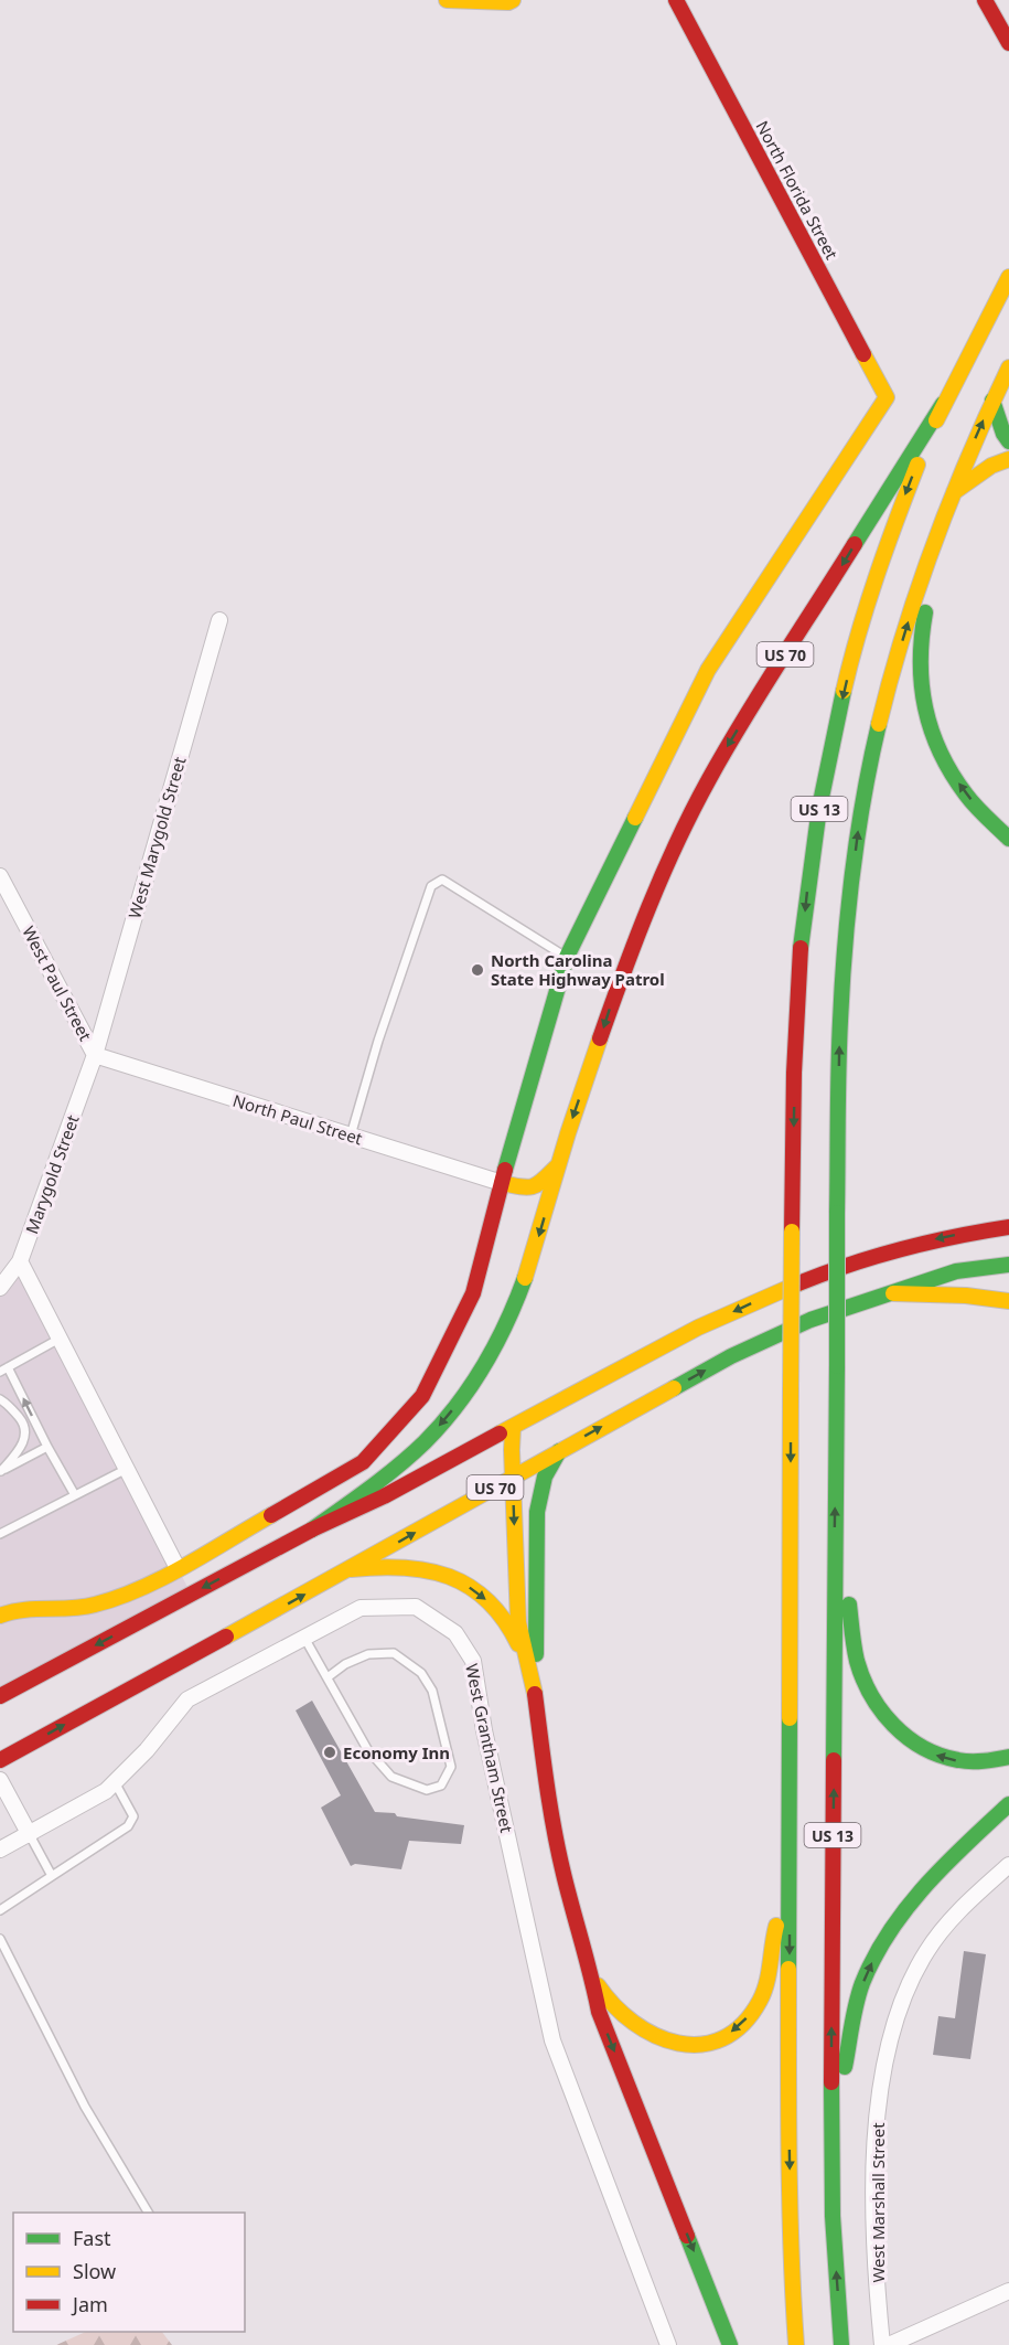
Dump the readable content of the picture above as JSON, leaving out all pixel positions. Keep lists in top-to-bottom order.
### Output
{
  "streets": {
    "main road": ["North Florida Street", "US 70", "US 13"],
    "street": [
      "West Marygold Street",
      "West Paul Street",
      "North Paul Street",
      "Marygold Street",
      "West Grantham Street",
      "West Marshall Street"
    ]
  },
  "crossings": [
    ["US 70", "US 13"],
    ["West Marygold Street", "West Paul Street"],
    ["West Marygold Street", "North Paul Street"],
    ["West Marygold Street", "Marygold Street"],
    ["West Paul Street", "North Paul Street"],
    ["West Paul Street", "Marygold Street"],
    ["North Paul Street", "Marygold Street"]
  ],
  "places": ["North Carolina State Highway Patrol", "Economy Inn"],
  "legend": ["Fast", "Slow", "Jam"]
}
